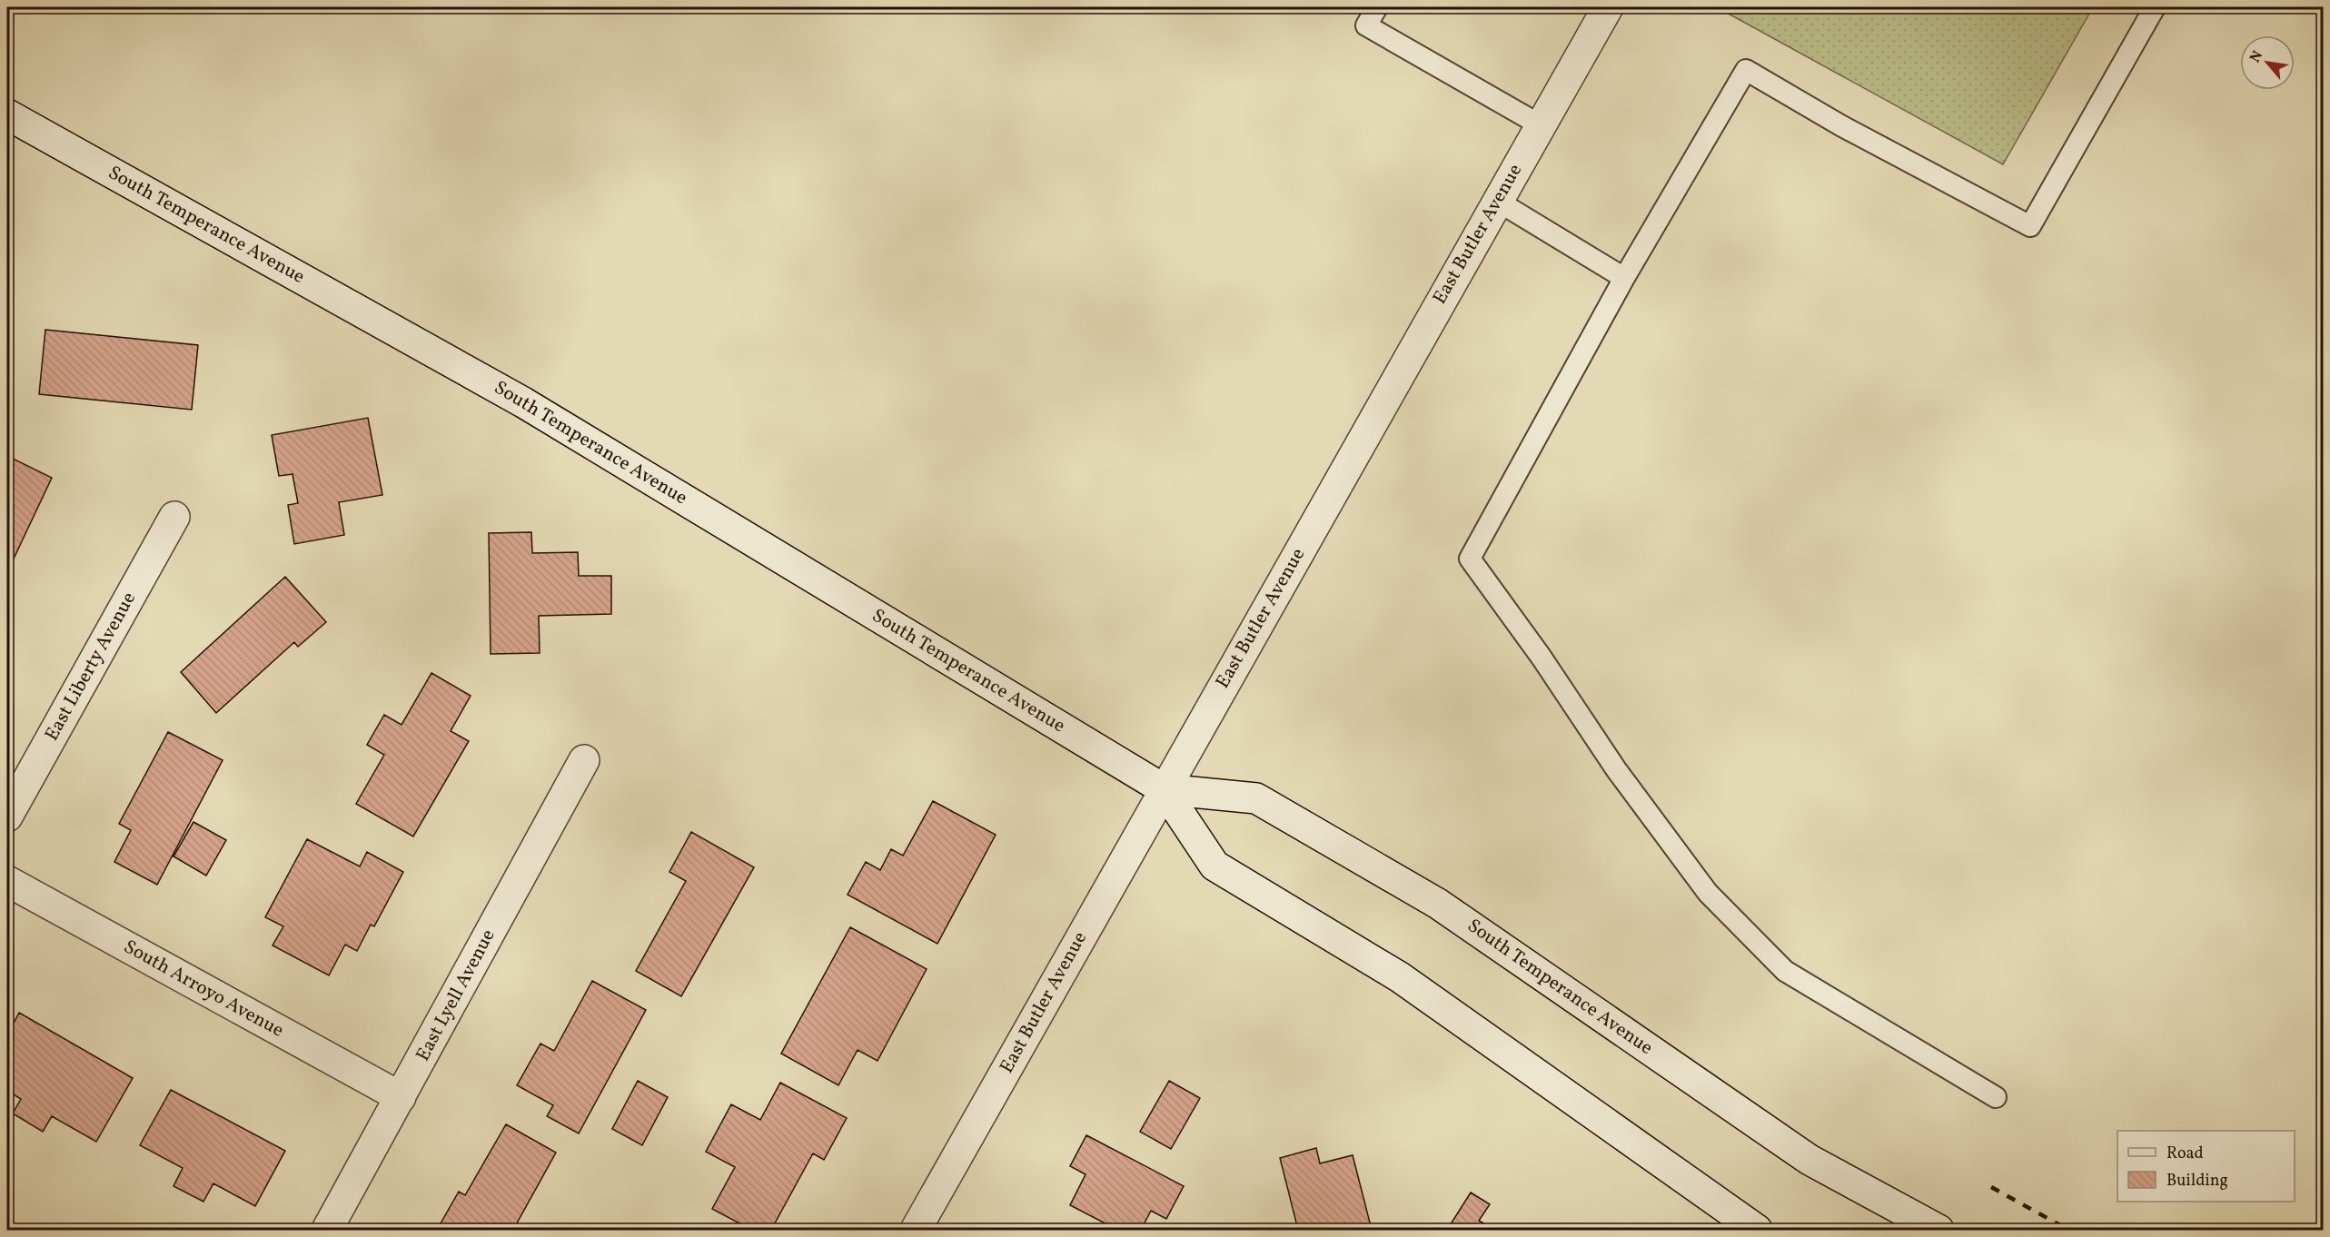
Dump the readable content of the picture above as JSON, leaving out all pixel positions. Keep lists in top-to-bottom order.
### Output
{
  "streets": {
    "main road": [
      "South Temperance Avenue",
      "East Butler Avenue",
      "East Liberty Avenue",
      "South Arroyo Avenue",
      "East Lyell Avenue"
    ]
  },
  "crossings": [
    ["South Temperance Avenue", "East Butler Avenue"],
    ["South Arroyo Avenue", "East Lyell Avenue"]
  ],
  "legend": ["Road", "Building"],
  "north": "top left"
}
